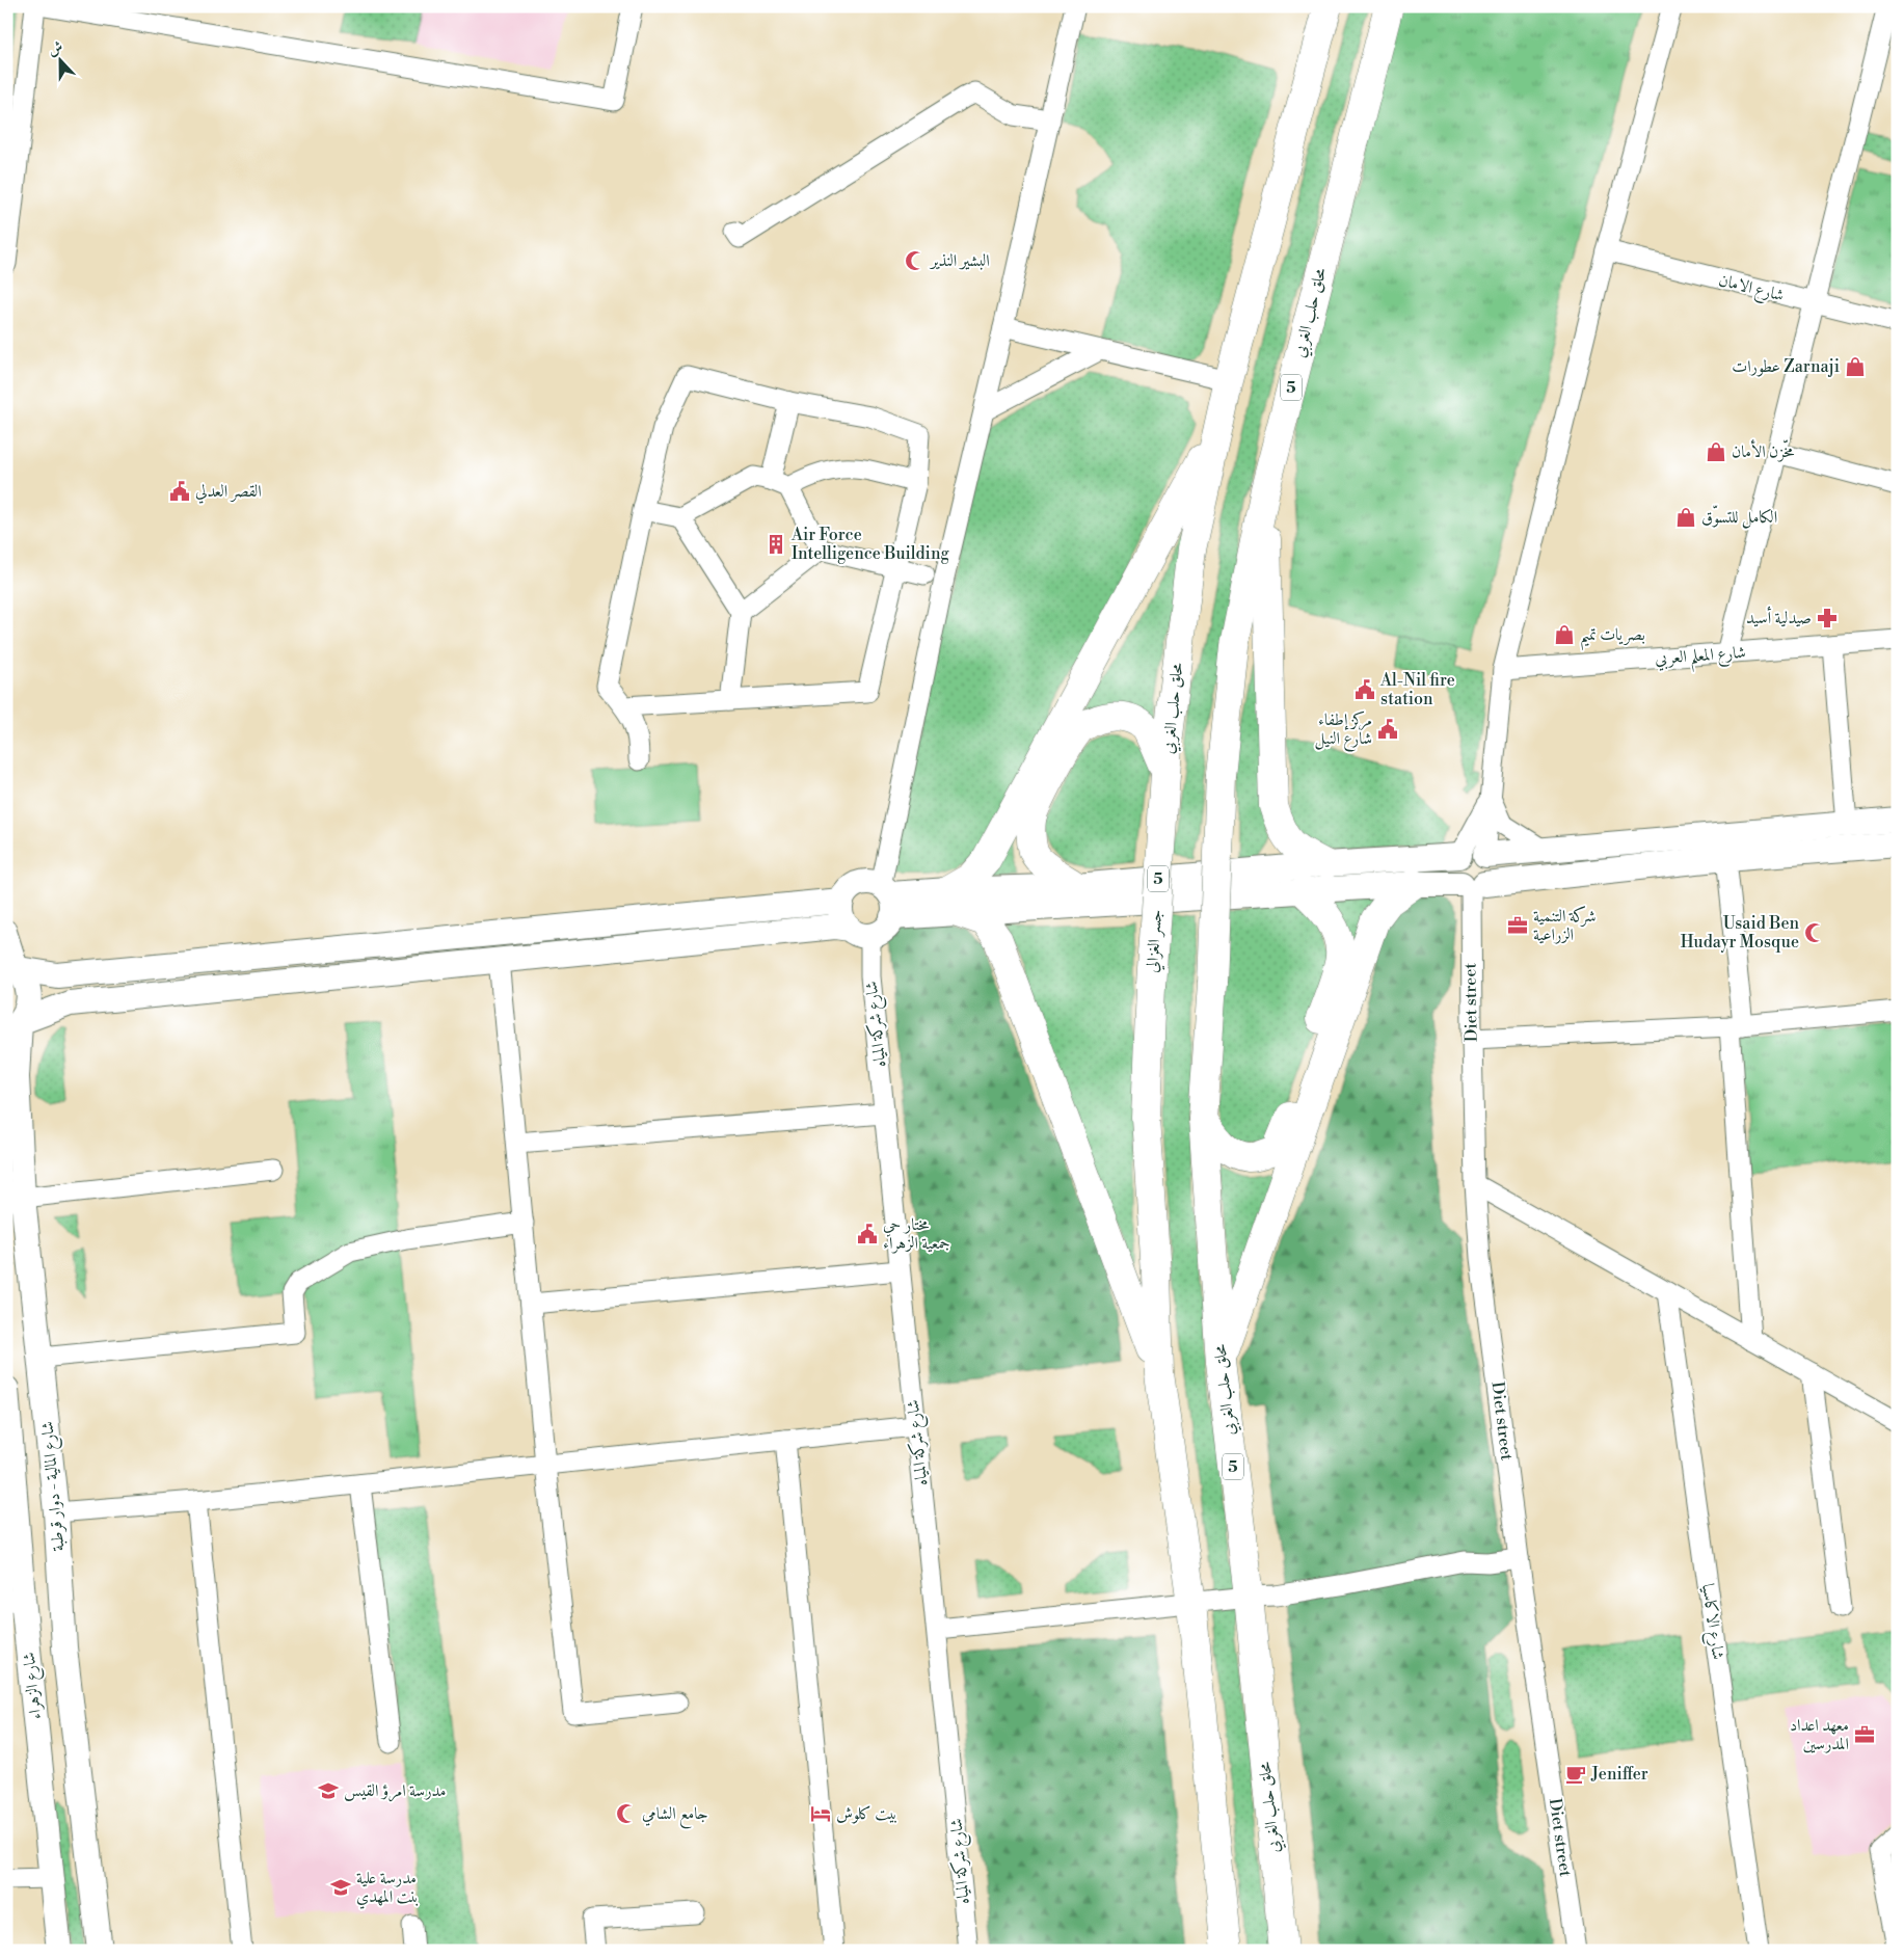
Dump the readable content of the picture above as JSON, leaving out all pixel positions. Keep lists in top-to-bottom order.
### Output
{
  "streets": {
    "highway": ["محلق حلب الغربي", "5", "جسر الغزالي"],
    "main road": ["شارع المالية - دوار قرطبة", "شارع الزهراء"],
    "street": [
      "شارع الامان",
      "شارع المعلم العربي",
      "Diet street",
      "شارع شركة المياه",
      "شارع الاكاسيا"
    ]
  },
  "crossings": [
    ["محلق حلب الغربي", "جسر الغزالي"],
    ["5", "جسر الغزالي"]
  ],
  "places": {
    "mosque": ["البشير النذير", "Usaid Ben Hudayr Mosque", "جامع الشامي"],
    "shop": [
      "عطورات Zarnaji",
      "مخّزن الأمان",
      "الكامل للتسوّق",
      "بصريات تميم"
    ],
    "public building": [
      "القصر العدلي",
      "Al-Nil fire station",
      "مركز إطفاء شارع النيل",
      "مختار حي جمعية الزهراء"
    ],
    "building": ["Air Force Intelligence Building"],
    "pharmacy": ["صيدلية أسيد"],
    "office": ["شركة التنمية الزراعية", "معهد اعداد المدرسين"],
    "cafe": ["Jeniffer"],
    "school or university": ["مدرسة امرؤ القيس", "مدرسة علية بنت المهدي"],
    "hotel": ["بيت كلوش"]
  },
  "north": "top"
}
